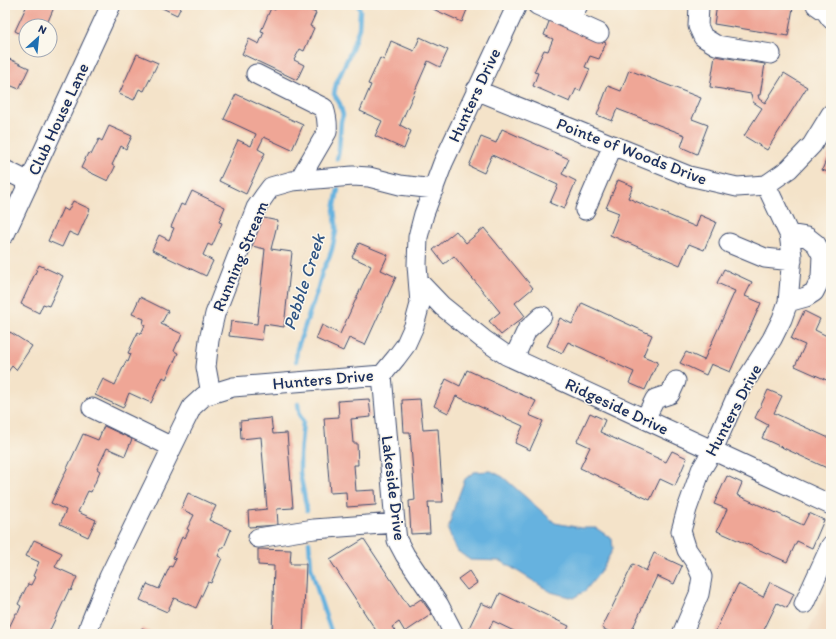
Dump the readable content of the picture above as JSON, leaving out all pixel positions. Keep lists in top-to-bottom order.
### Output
{
  "streets": {
    "street": [
      "Hunters Drive",
      "Club House Lane",
      "Pointe of Woods Drive",
      "Running Stream",
      "Ridgeside Drive",
      "Lakeside Drive"
    ]
  },
  "crossings": [
    ["Hunters Drive", "Pointe of Woods Drive"],
    ["Hunters Drive", "Running Stream"],
    ["Hunters Drive", "Ridgeside Drive"],
    ["Hunters Drive", "Lakeside Drive"]
  ],
  "water": ["Pebble Creek"],
  "north": "top right"
}
